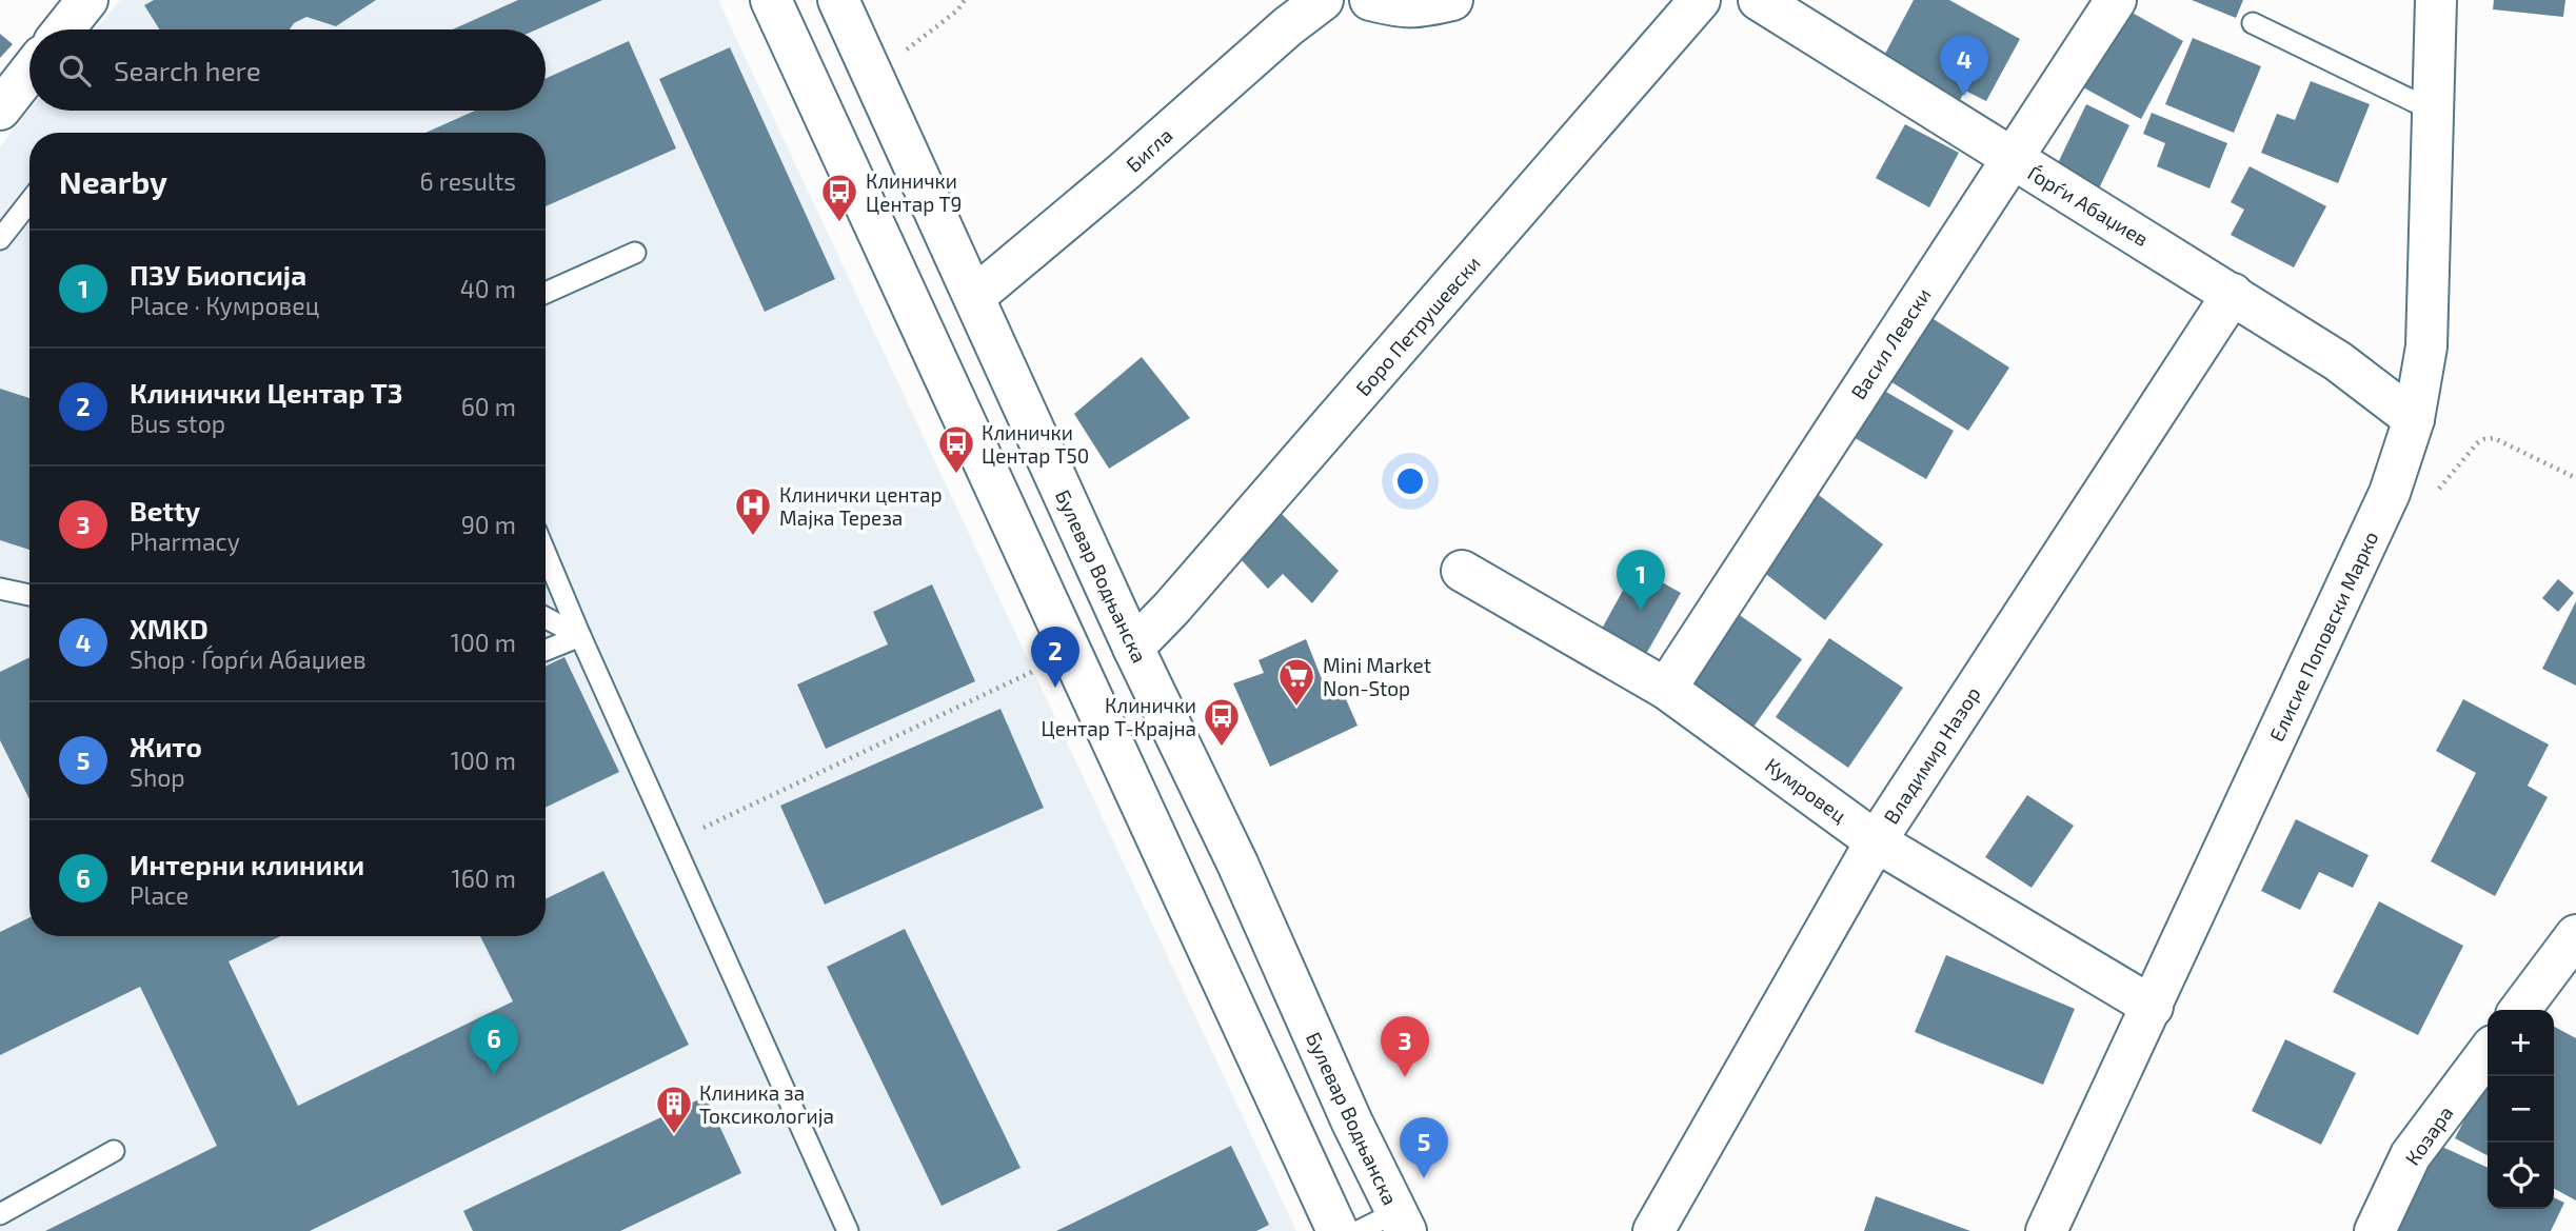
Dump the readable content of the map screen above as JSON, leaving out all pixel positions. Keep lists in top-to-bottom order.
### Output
{
  "streets": {
    "street": [
      "Бигла",
      "Ѓорѓи Абаџиев",
      "Боро Петрушевски",
      "Васил Левски",
      "Булевар Водњанска",
      "Елисие Поповски Марко",
      "Владимир Назор",
      "Кумровец",
      "Козара"
    ]
  },
  "crossings": [
    ["Бигла", "Булевар Водњанска"],
    ["Ѓорѓи Абаџиев", "Васил Левски"],
    ["Ѓорѓи Абаџиев", "Елисие Поповски Марко"],
    ["Ѓорѓи Абаџиев", "Владимир Назор"],
    ["Боро Петрушевски", "Булевар Водњанска"],
    ["Васил Левски", "Кумровец"],
    ["Елисие Поповски Марко", "Кумровец"],
    ["Владимир Назор", "Кумровец"]
  ],
  "places": {
    "bus stop": ["Клинички Центар Т9", "Клинички Центар Т50", "Клинички Центар Т-Крајна"],
    "hospital": ["Клинички центар Мајка Тереза"],
    "supermarket": ["Mini Market Non-Stop"],
    "building": ["Клиника за Токсикологија"]
  },
  "page": {
    "search": "Search here",
    "pins": [
      "4",
      "1",
      "2",
      "6",
      "3",
      "5"
    ],
    "heading": ["Nearby", "6 results"],
    "list": [
      {
        "mark": "1",
        "name": "ПЗУ Биопсија",
        "note": "Place · Кумровец",
        "value": "40 m"
      },
      {
        "mark": "2",
        "name": "Клинички Центар Т3",
        "note": "Bus stop",
        "value": "60 m"
      },
      {
        "mark": "3",
        "name": "Betty",
        "note": "Pharmacy",
        "value": "90 m"
      },
      {
        "mark": "4",
        "name": "XMKD",
        "note": "Shop · Ѓорѓи Абаџиев",
        "value": "100 m"
      },
      {
        "mark": "5",
        "name": "Жито",
        "note": "Shop",
        "value": "100 m"
      },
      {
        "mark": "6",
        "name": "Интерни клиники",
        "note": "Place",
        "value": "160 m"
      }
    ],
    "map_buttons": ["+", "−"]
  }
}
